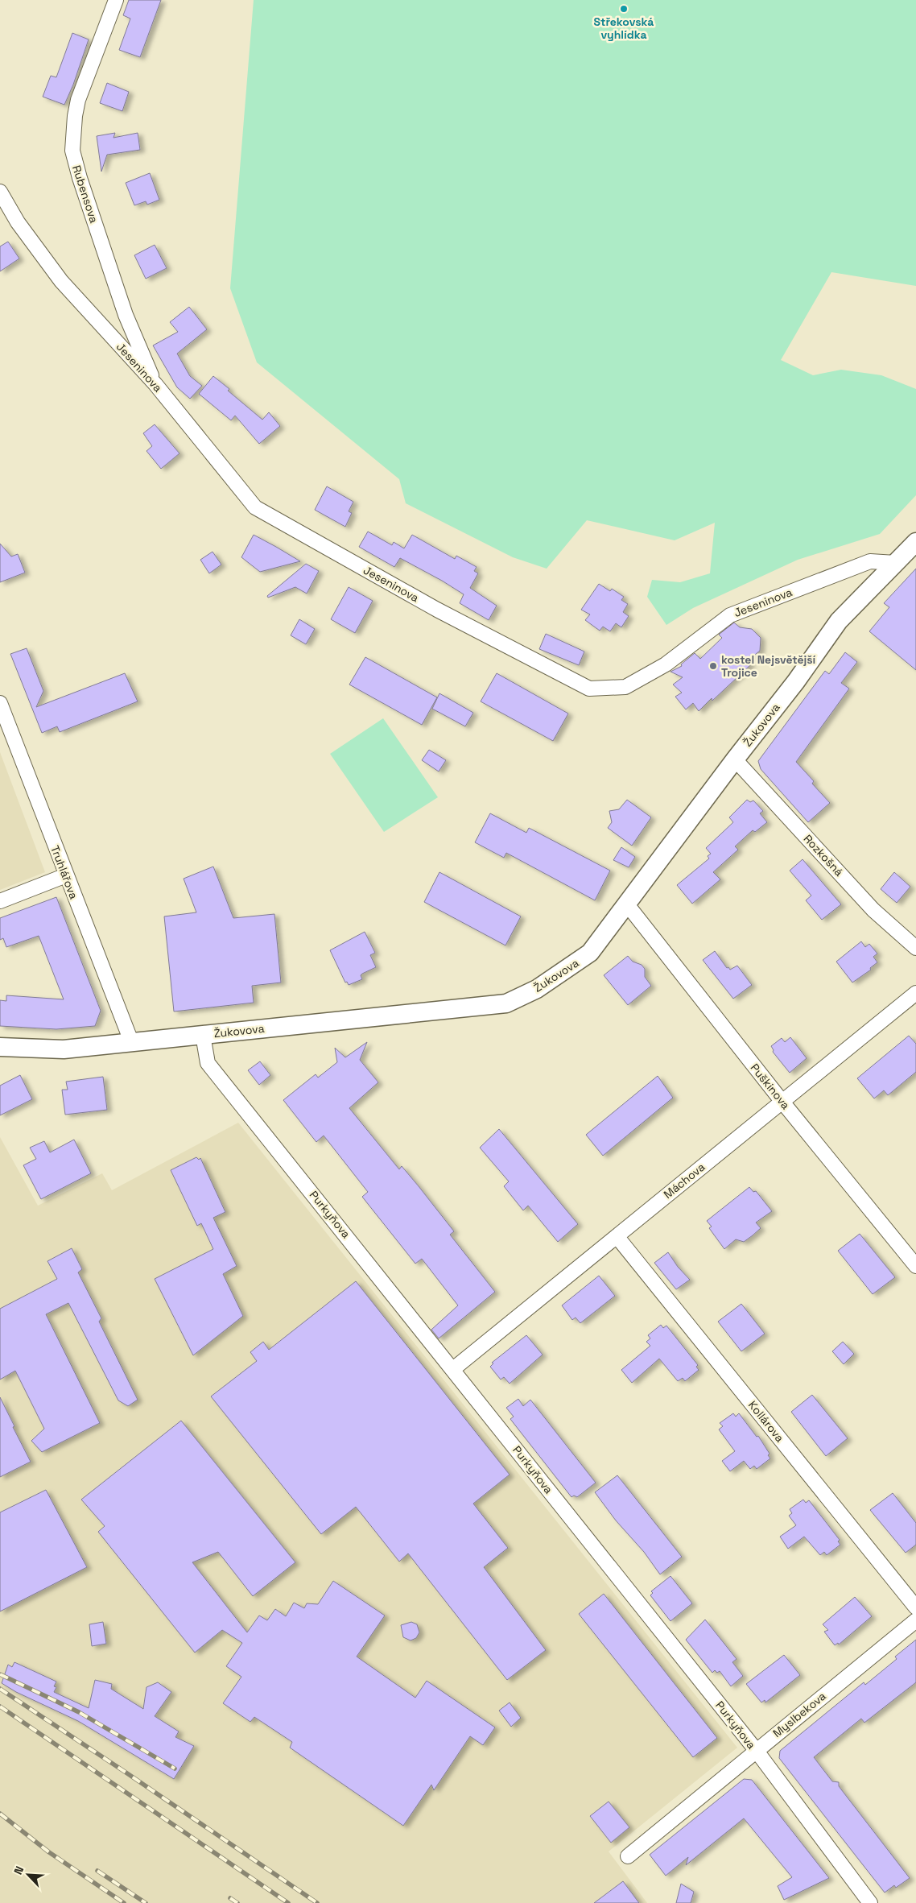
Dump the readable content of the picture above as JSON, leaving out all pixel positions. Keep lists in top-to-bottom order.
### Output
{
  "streets": {
    "street": [
      "Rubensova",
      "Jeseninova",
      "Žukovova",
      "Rozkošná",
      "Truhlářova",
      "Puškinova",
      "Máchova",
      "Purkyňova",
      "Kollárova",
      "Myslbekova"
    ]
  },
  "crossings": [
    ["Rubensova", "Jeseninova"],
    ["Jeseninova", "Žukovova"],
    ["Žukovova", "Rozkošná"],
    ["Žukovova", "Truhlářova"],
    ["Žukovova", "Puškinova"],
    ["Žukovova", "Purkyňova"],
    ["Puškinova", "Máchova"],
    ["Máchova", "Purkyňova"],
    ["Máchova", "Kollárova"],
    ["Purkyňova", "Myslbekova"]
  ],
  "places": ["Střekovská vyhlídka", "kostel Nejsvětější Trojice"],
  "north": "top left"
}
